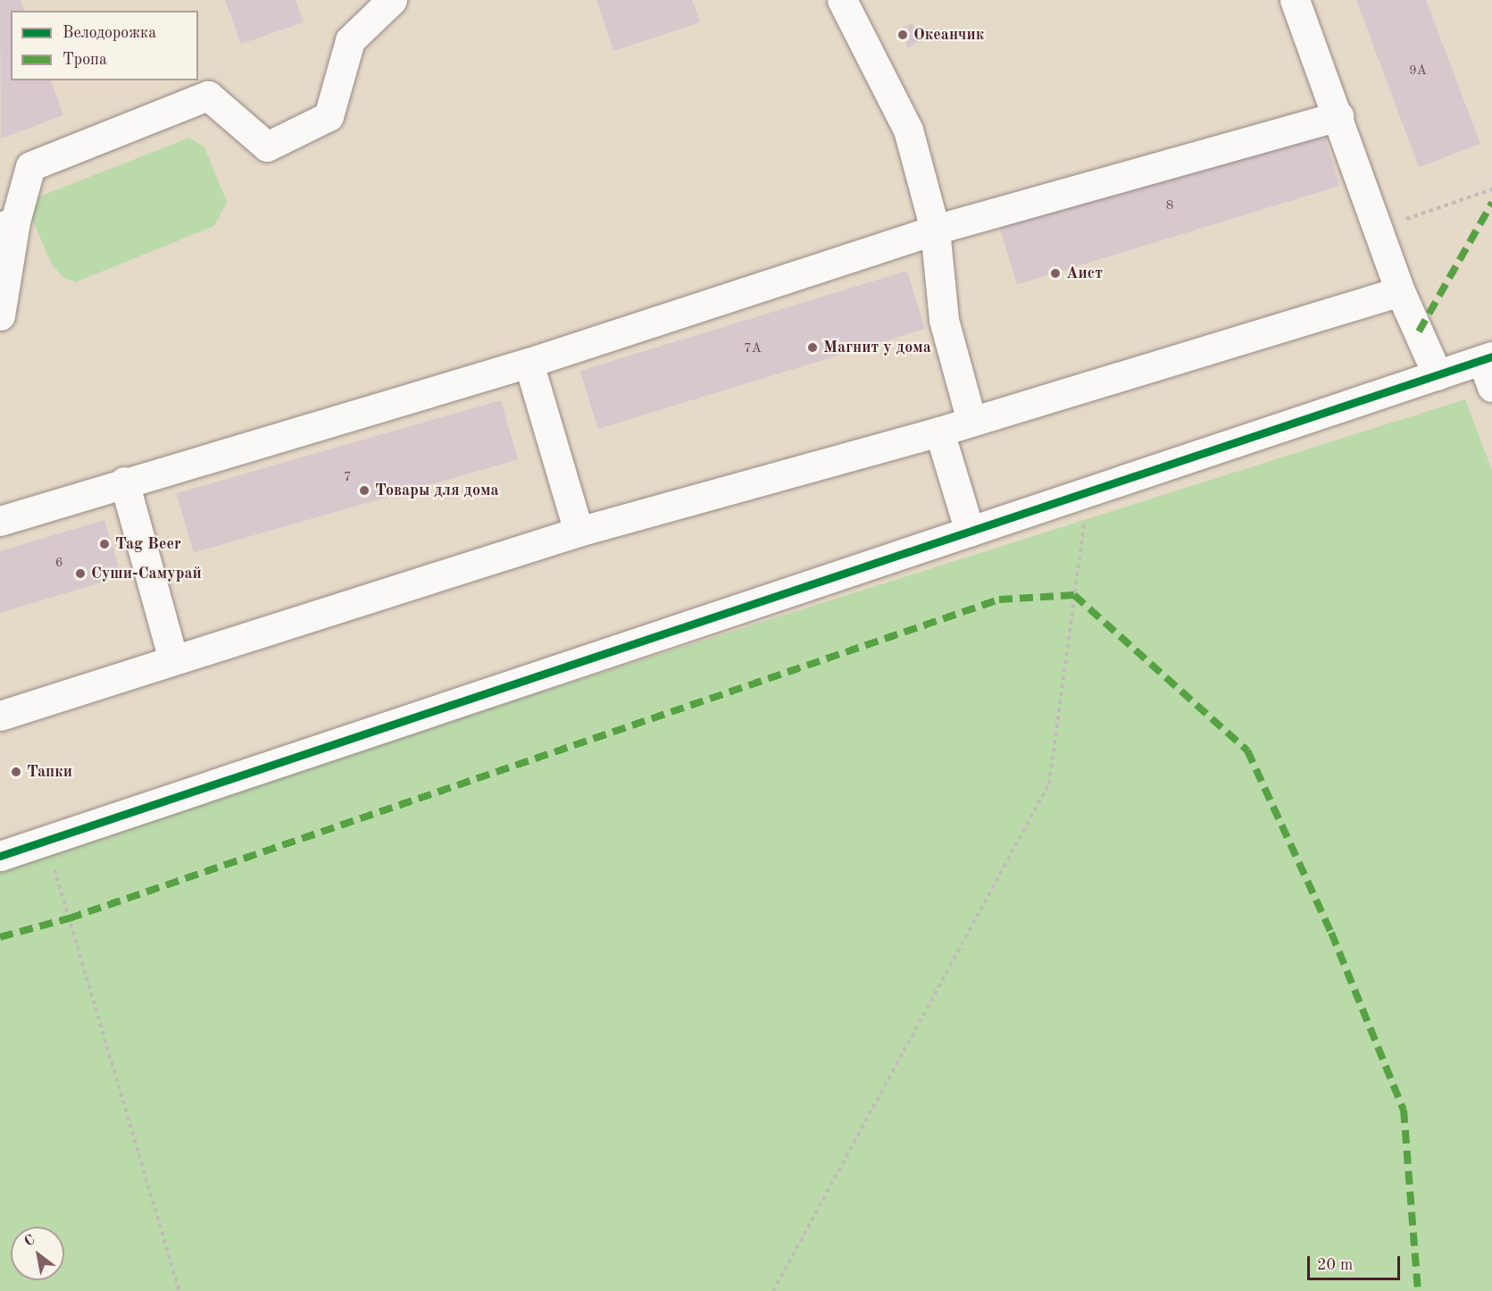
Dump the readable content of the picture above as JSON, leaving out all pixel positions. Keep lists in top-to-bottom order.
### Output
{
  "places": [
    "Океанчик",
    "Аист",
    "Магнит у дома",
    "Товары для дома",
    "Tag Beer",
    "Суши-Самурай",
    "Тапки"
  ],
  "house_numbers": [
    "9А",
    "8",
    "7А",
    "7",
    "6"
  ],
  "legend": ["Велодорожка", "Тропа"],
  "scale_bar": "20 m",
  "north": "top left"
}
